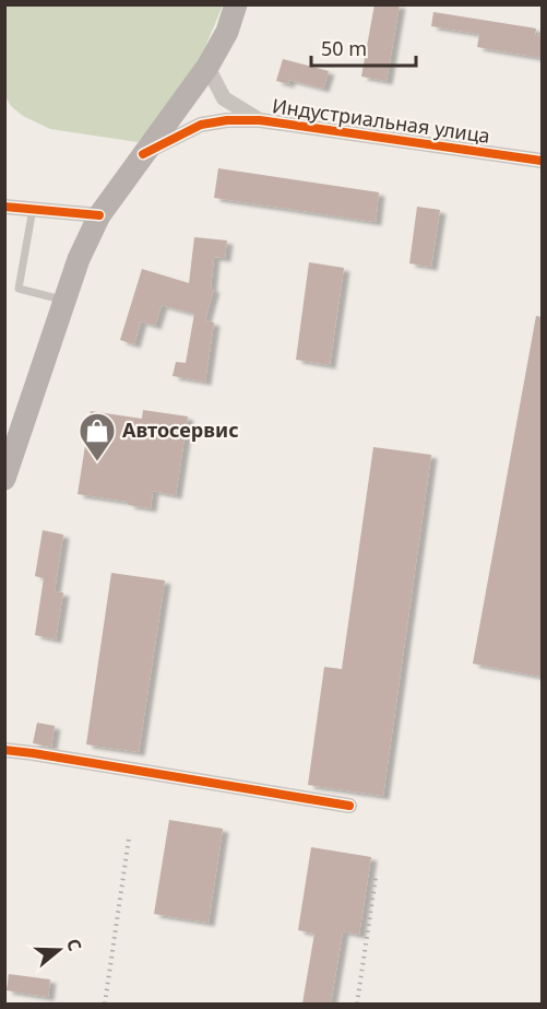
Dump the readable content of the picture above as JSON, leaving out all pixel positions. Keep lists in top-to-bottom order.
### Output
{
  "streets": {
    "street": ["Индустриальная улица"]
  },
  "places": {
    "shop": ["Автосервис"]
  },
  "scale_bar": "50 m",
  "north": "right"
}
